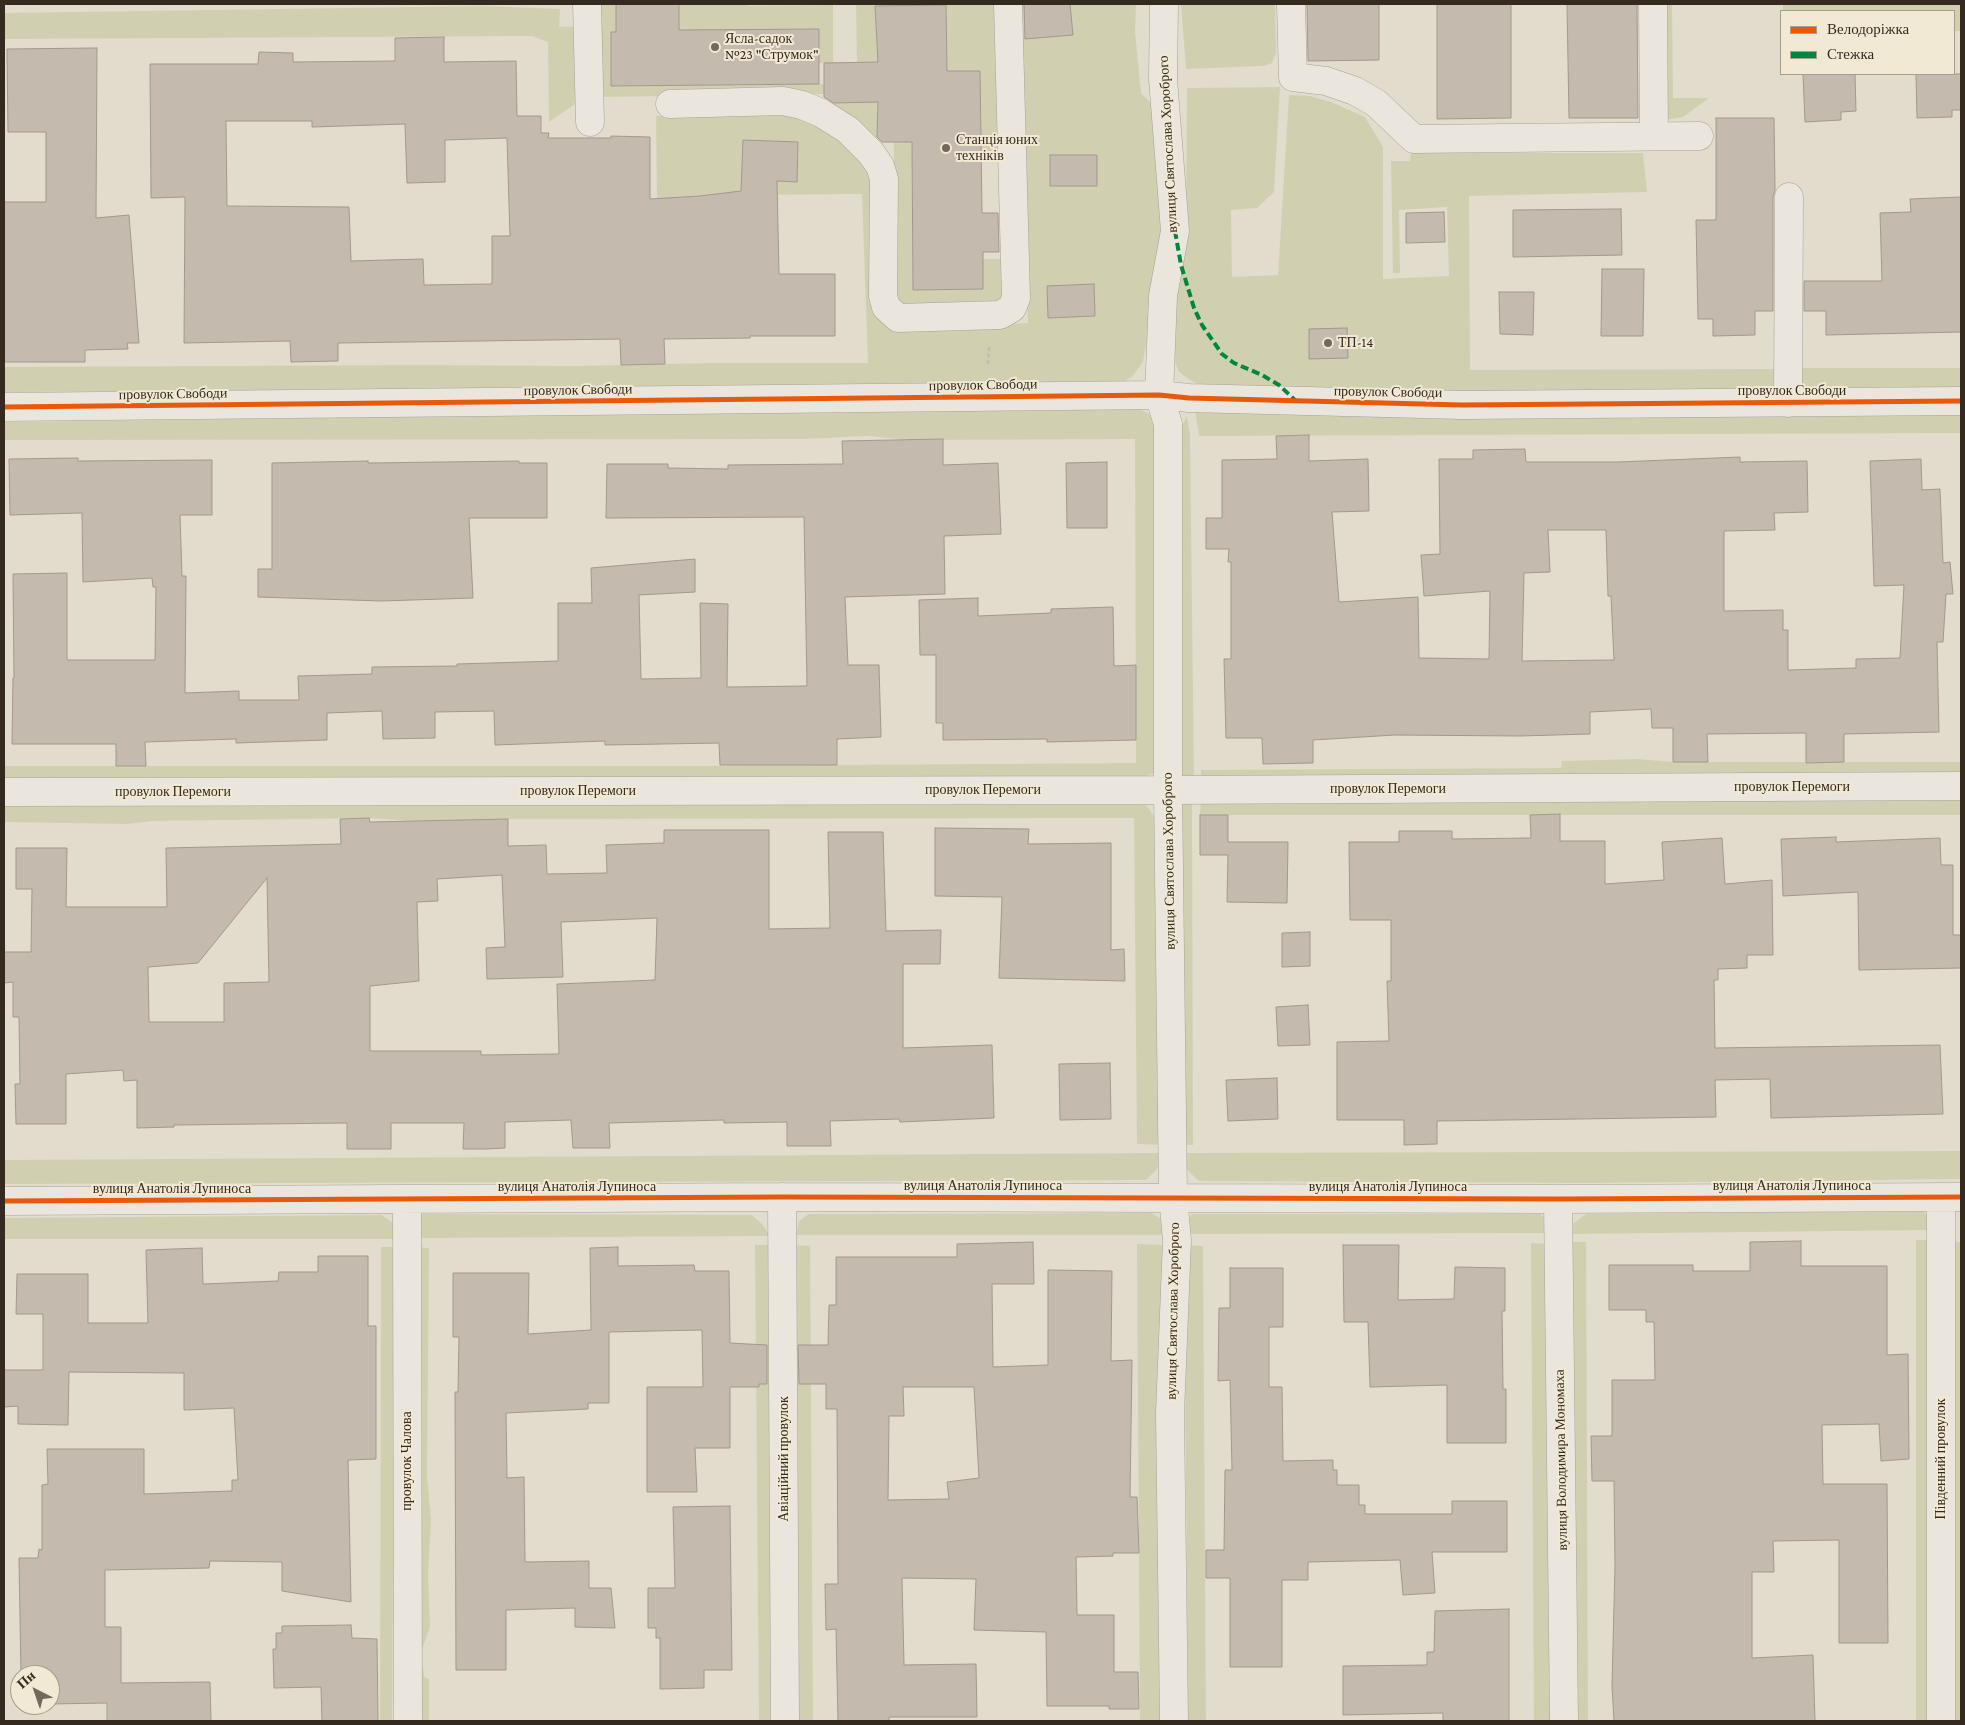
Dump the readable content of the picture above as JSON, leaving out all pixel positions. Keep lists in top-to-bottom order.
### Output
{
  "streets": {
    "street": [
      "вулиця Святослава Хороброго",
      "провулок Свободи",
      "провулок Перемоги",
      "вулиця Анатолія Лупиноса",
      "Авіаційний провулок",
      "Південний провулок",
      "вулиця Володимира Мономаха",
      "провулок Чалова"
    ]
  },
  "crossings": [
    ["вулиця Святослава Хороброго", "провулок Свободи"],
    ["вулиця Святослава Хороброго", "провулок Перемоги"],
    ["вулиця Святослава Хороброго", "вулиця Анатолія Лупиноса"],
    ["вулиця Анатолія Лупиноса", "Авіаційний провулок"],
    ["вулиця Анатолія Лупиноса", "Південний провулок"],
    ["вулиця Анатолія Лупиноса", "вулиця Володимира Мономаха"],
    ["вулиця Анатолія Лупиноса", "провулок Чалова"]
  ],
  "places": ["Ясла-садок №23 \"Струмок\"", "Станція юних техніків", "ТП-14"],
  "legend": ["Велодоріжка", "Стежка"],
  "north": "top left"
}
